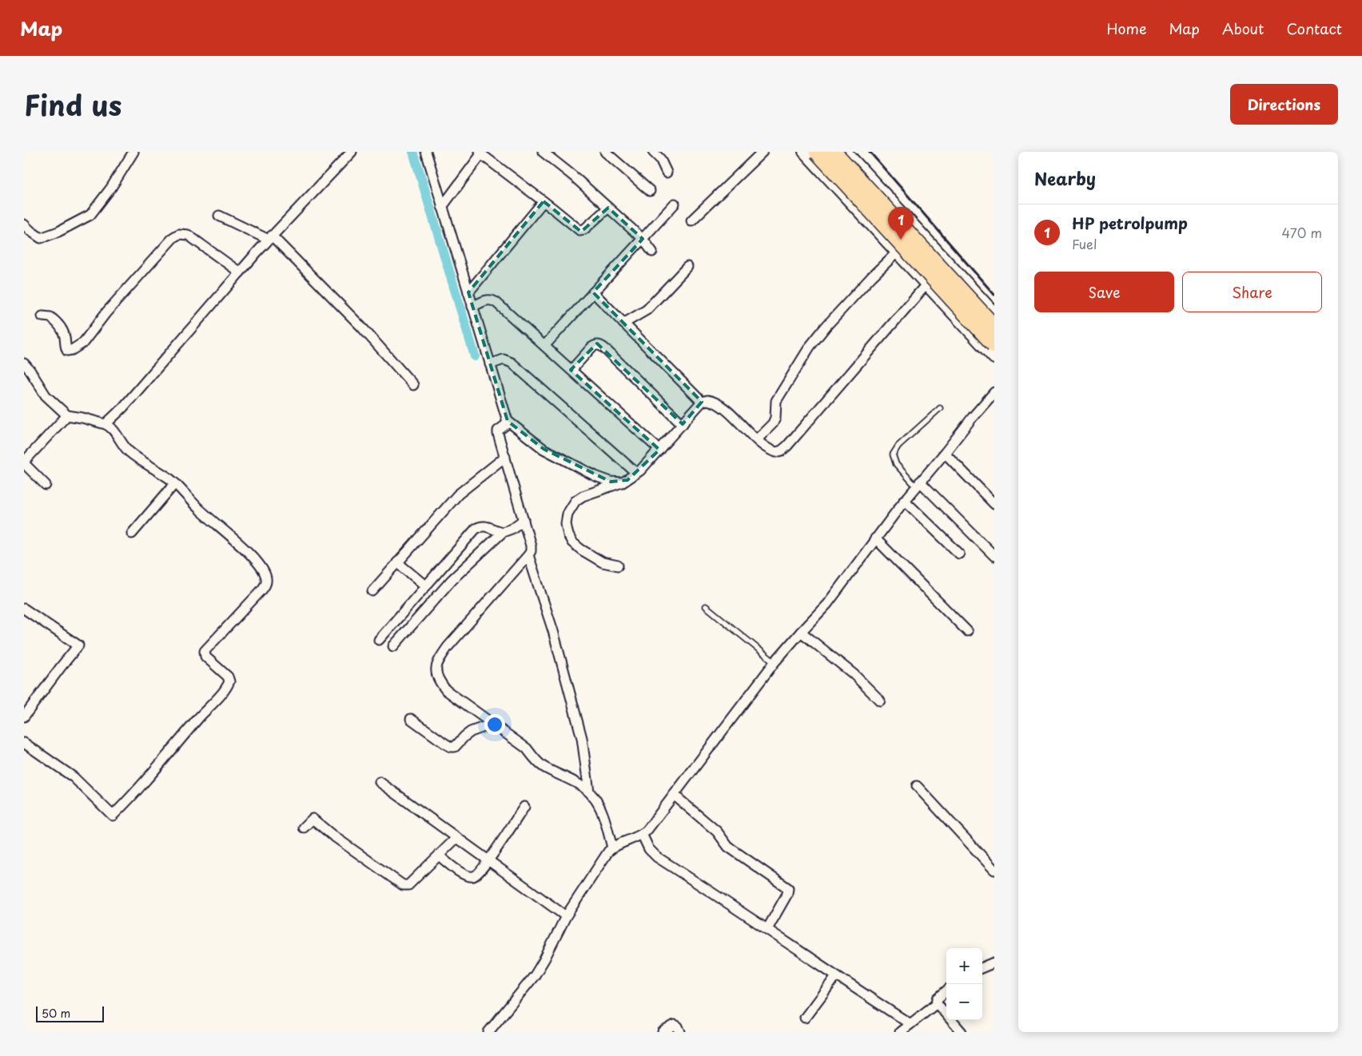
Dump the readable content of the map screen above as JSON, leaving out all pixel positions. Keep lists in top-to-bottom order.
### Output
{
  "scale_bar": "50 m",
  "page": {
    "header": "Map",
    "nav": [
      "Home",
      "Map",
      "About",
      "Contact"
    ],
    "title": "Find us",
    "buttons": [
      "Directions",
      ["Save", "Share"]
    ],
    "heading": "Nearby",
    "list": [
      {
        "mark": "1",
        "name": "HP petrolpump",
        "note": "Fuel",
        "value": "470 m"
      }
    ],
    "pins": "1",
    "map_buttons": ["+", "−"],
    "scale": "50 m"
  }
}
